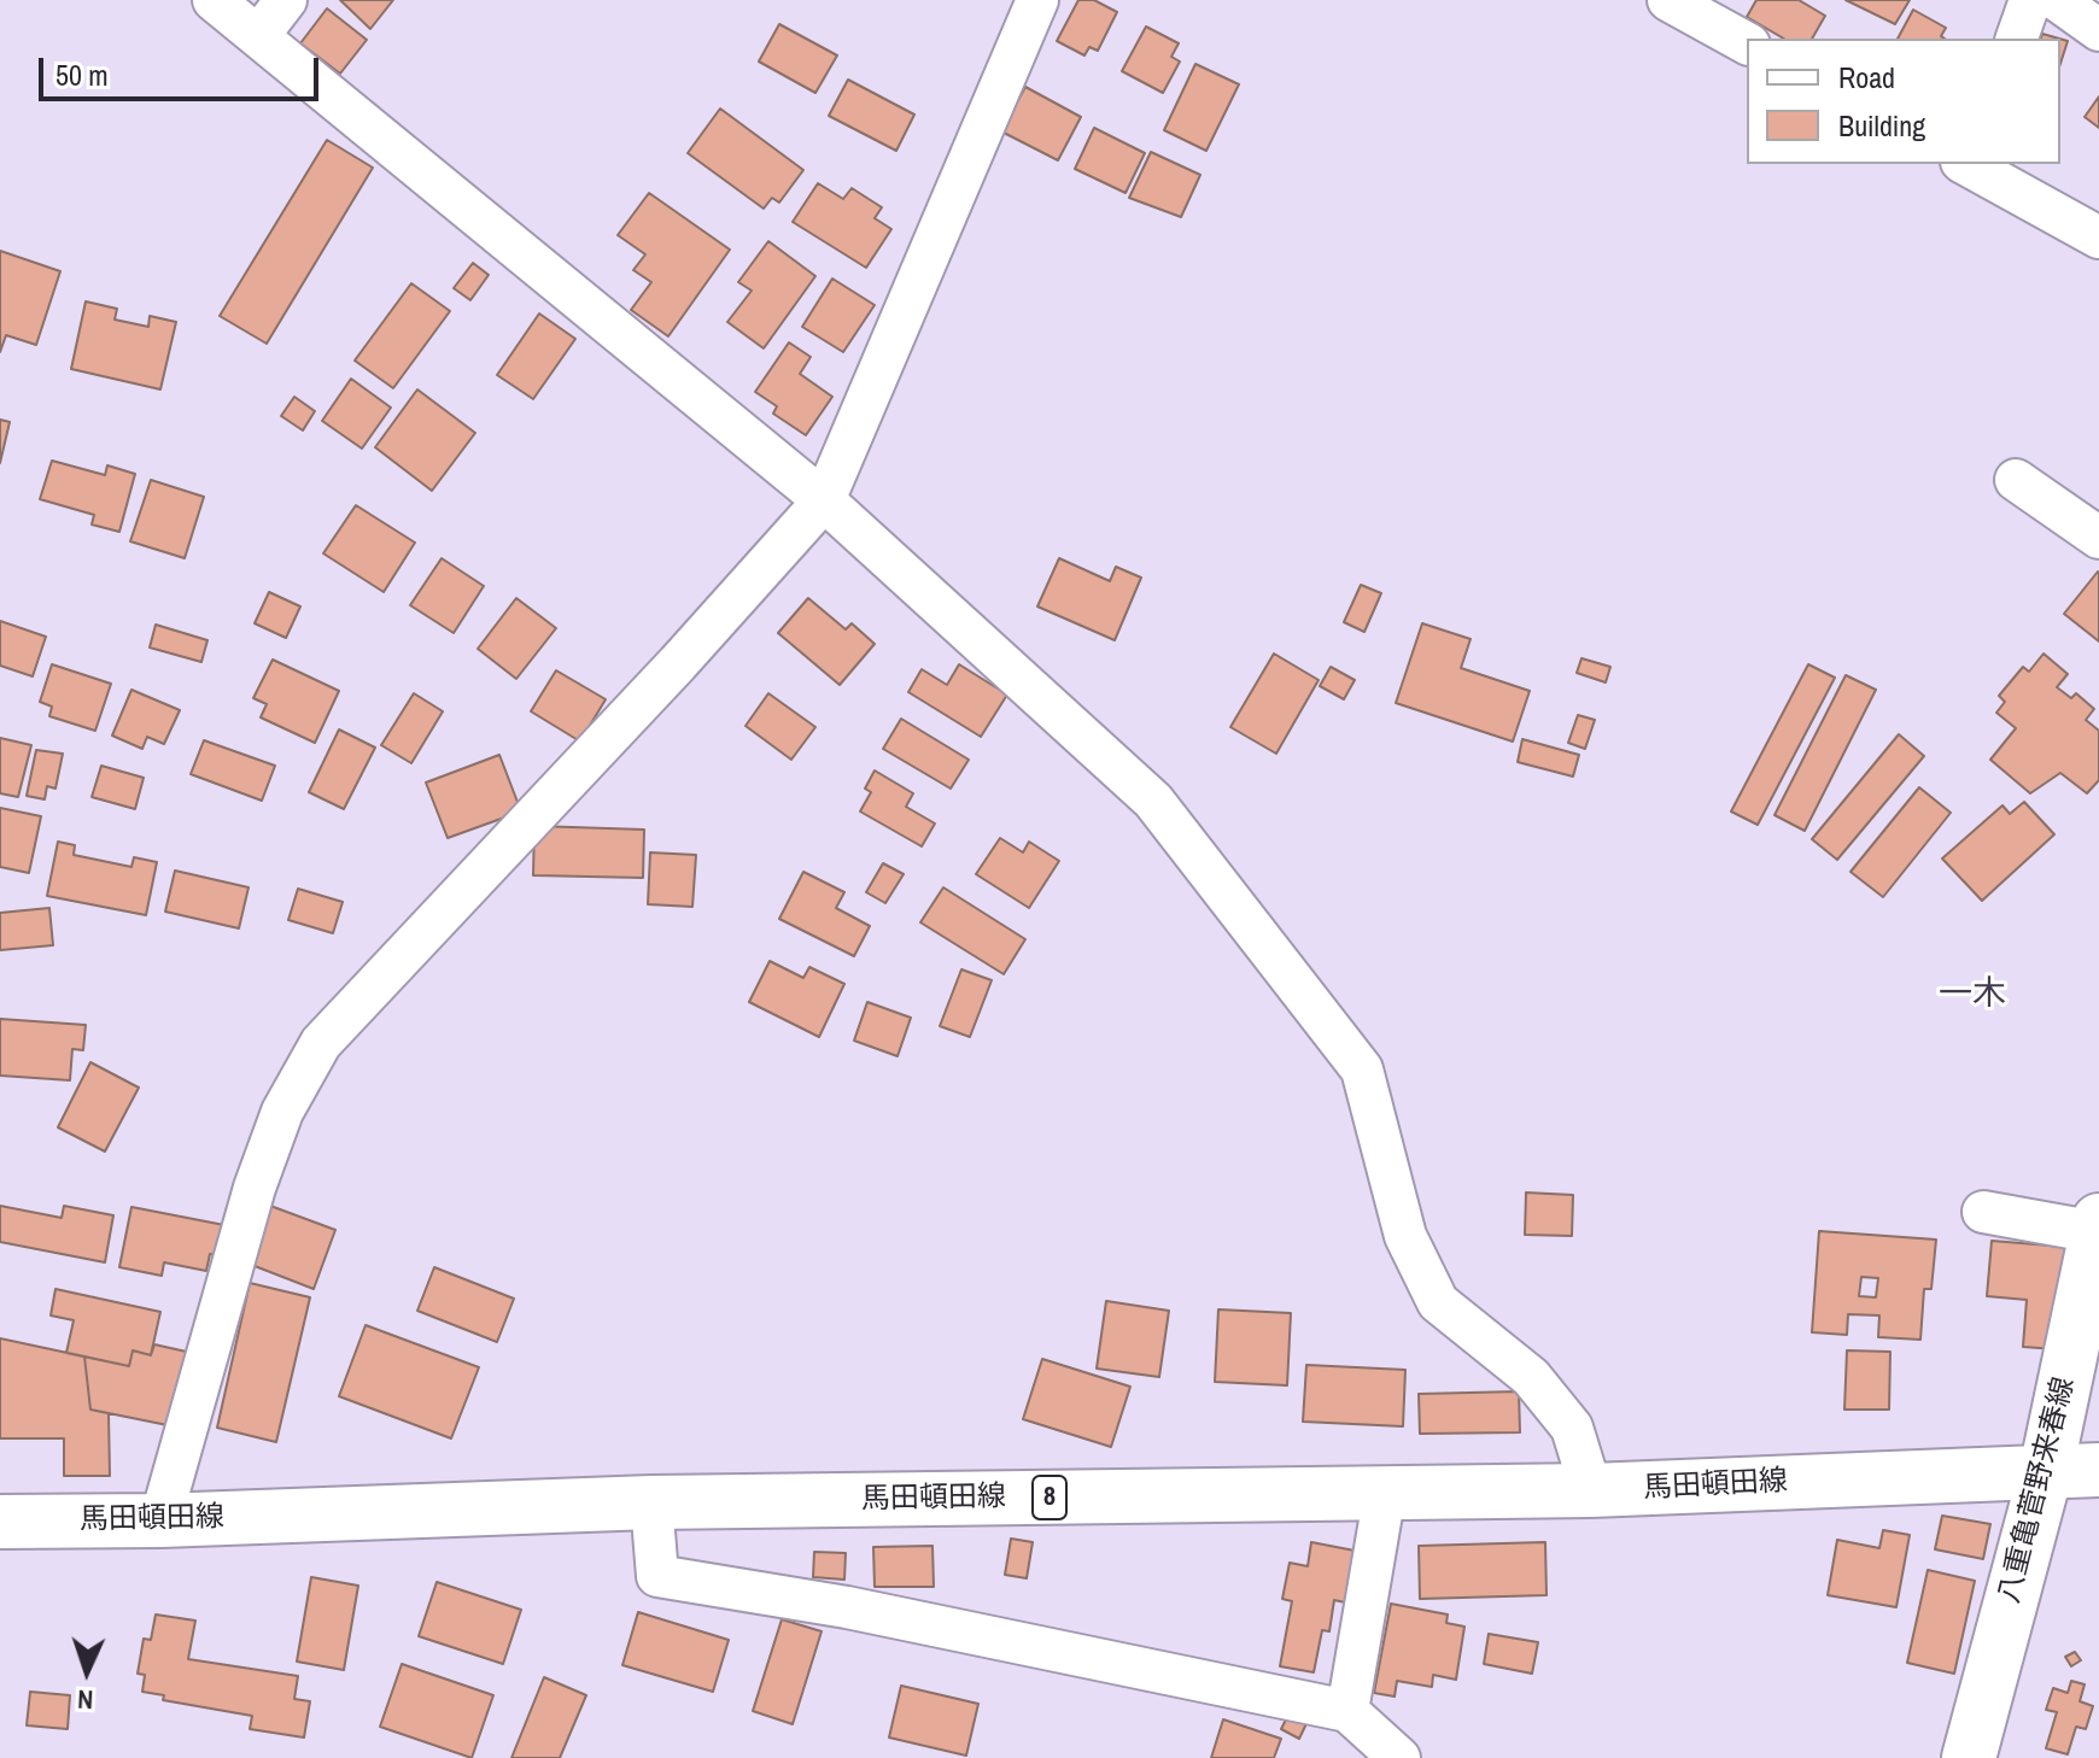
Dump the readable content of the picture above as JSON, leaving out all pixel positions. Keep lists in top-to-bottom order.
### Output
{
  "streets": {
    "main road": ["馬田頓田線", "八重亀菅野来春線", "8"]
  },
  "crossings": [
    ["馬田頓田線", "八重亀菅野来春線"]
  ],
  "districts": ["一木"],
  "legend": ["Road", "Building"],
  "scale_bar": "50 m",
  "north": "bottom"
}
